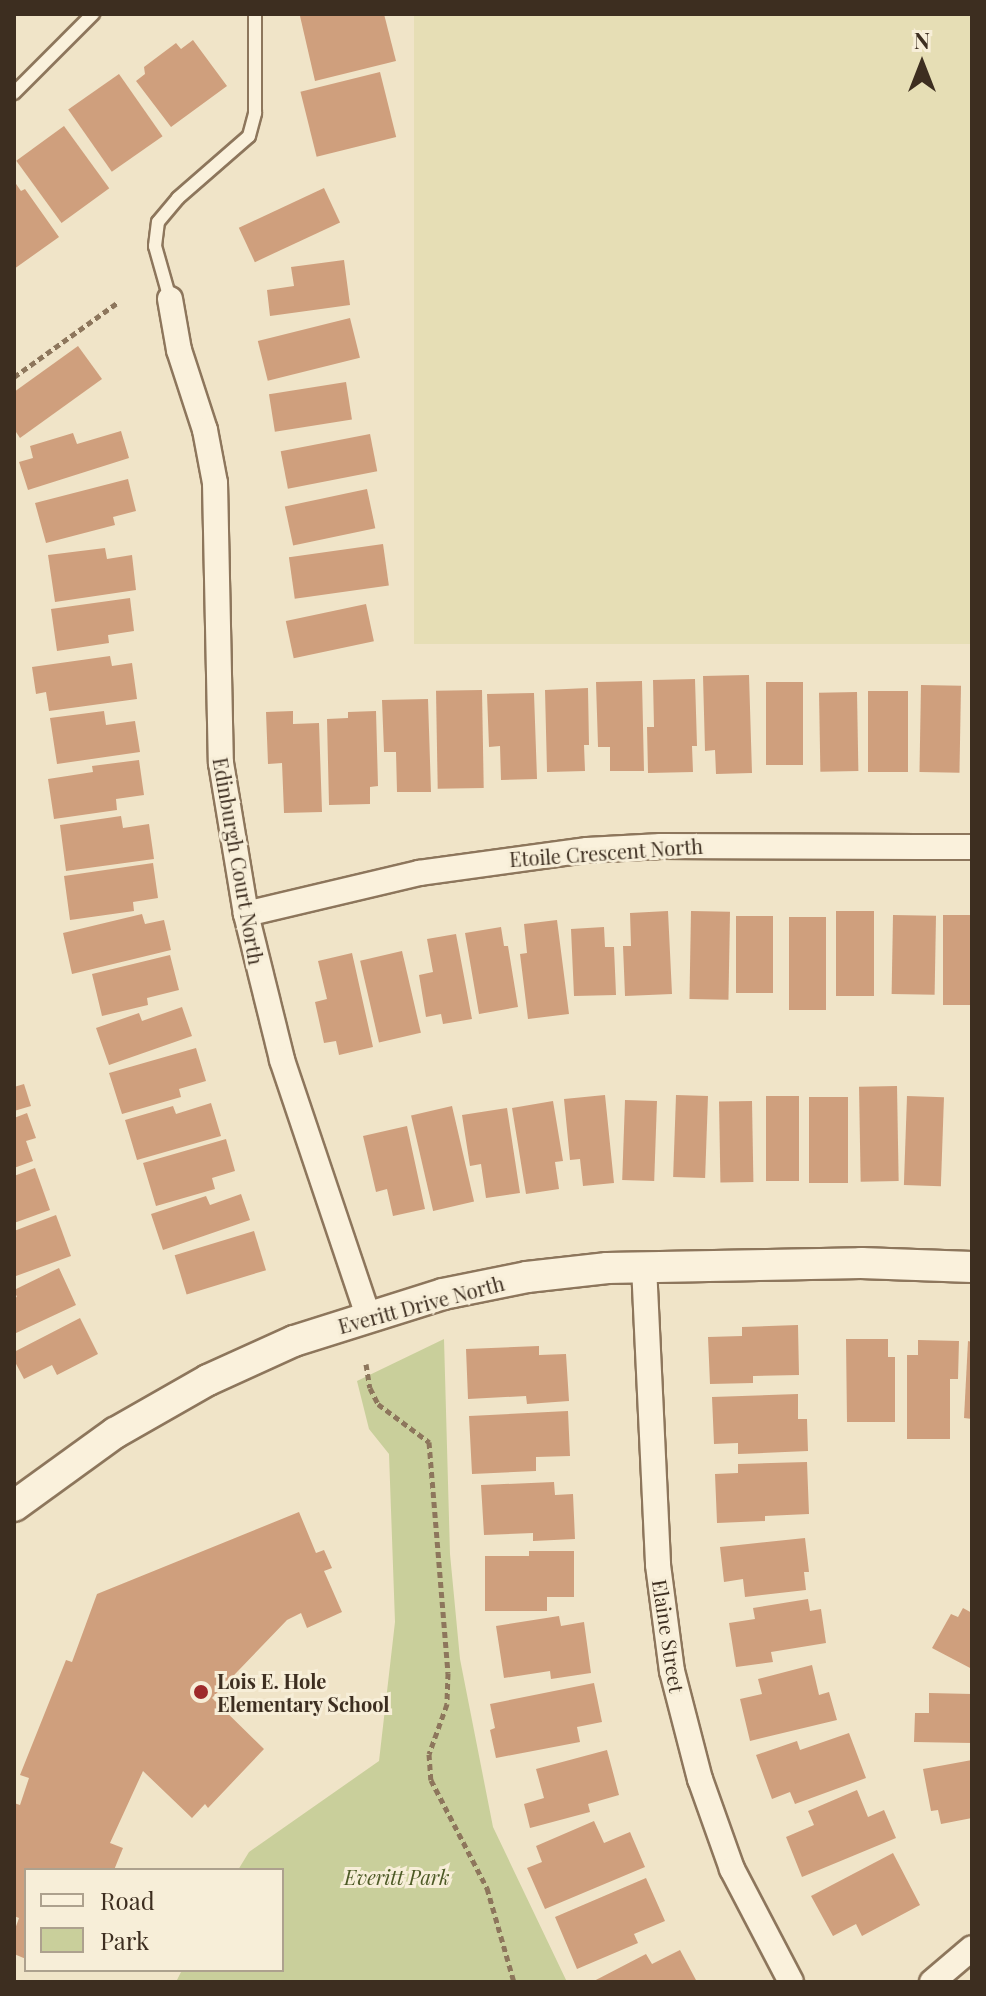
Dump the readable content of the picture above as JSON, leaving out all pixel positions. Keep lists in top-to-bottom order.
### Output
{
  "streets": {
    "street": [
      "Etoile Crescent North",
      "Edinburgh Court North",
      "Everitt Drive North",
      "Elaine Street"
    ]
  },
  "crossings": [
    ["Etoile Crescent North", "Edinburgh Court North"],
    ["Edinburgh Court North", "Everitt Drive North"],
    ["Everitt Drive North", "Elaine Street"]
  ],
  "parks": ["Everitt Park"],
  "places": ["Lois E. Hole Elementary School"],
  "legend": ["Road", "Park"],
  "north": "top"
}
